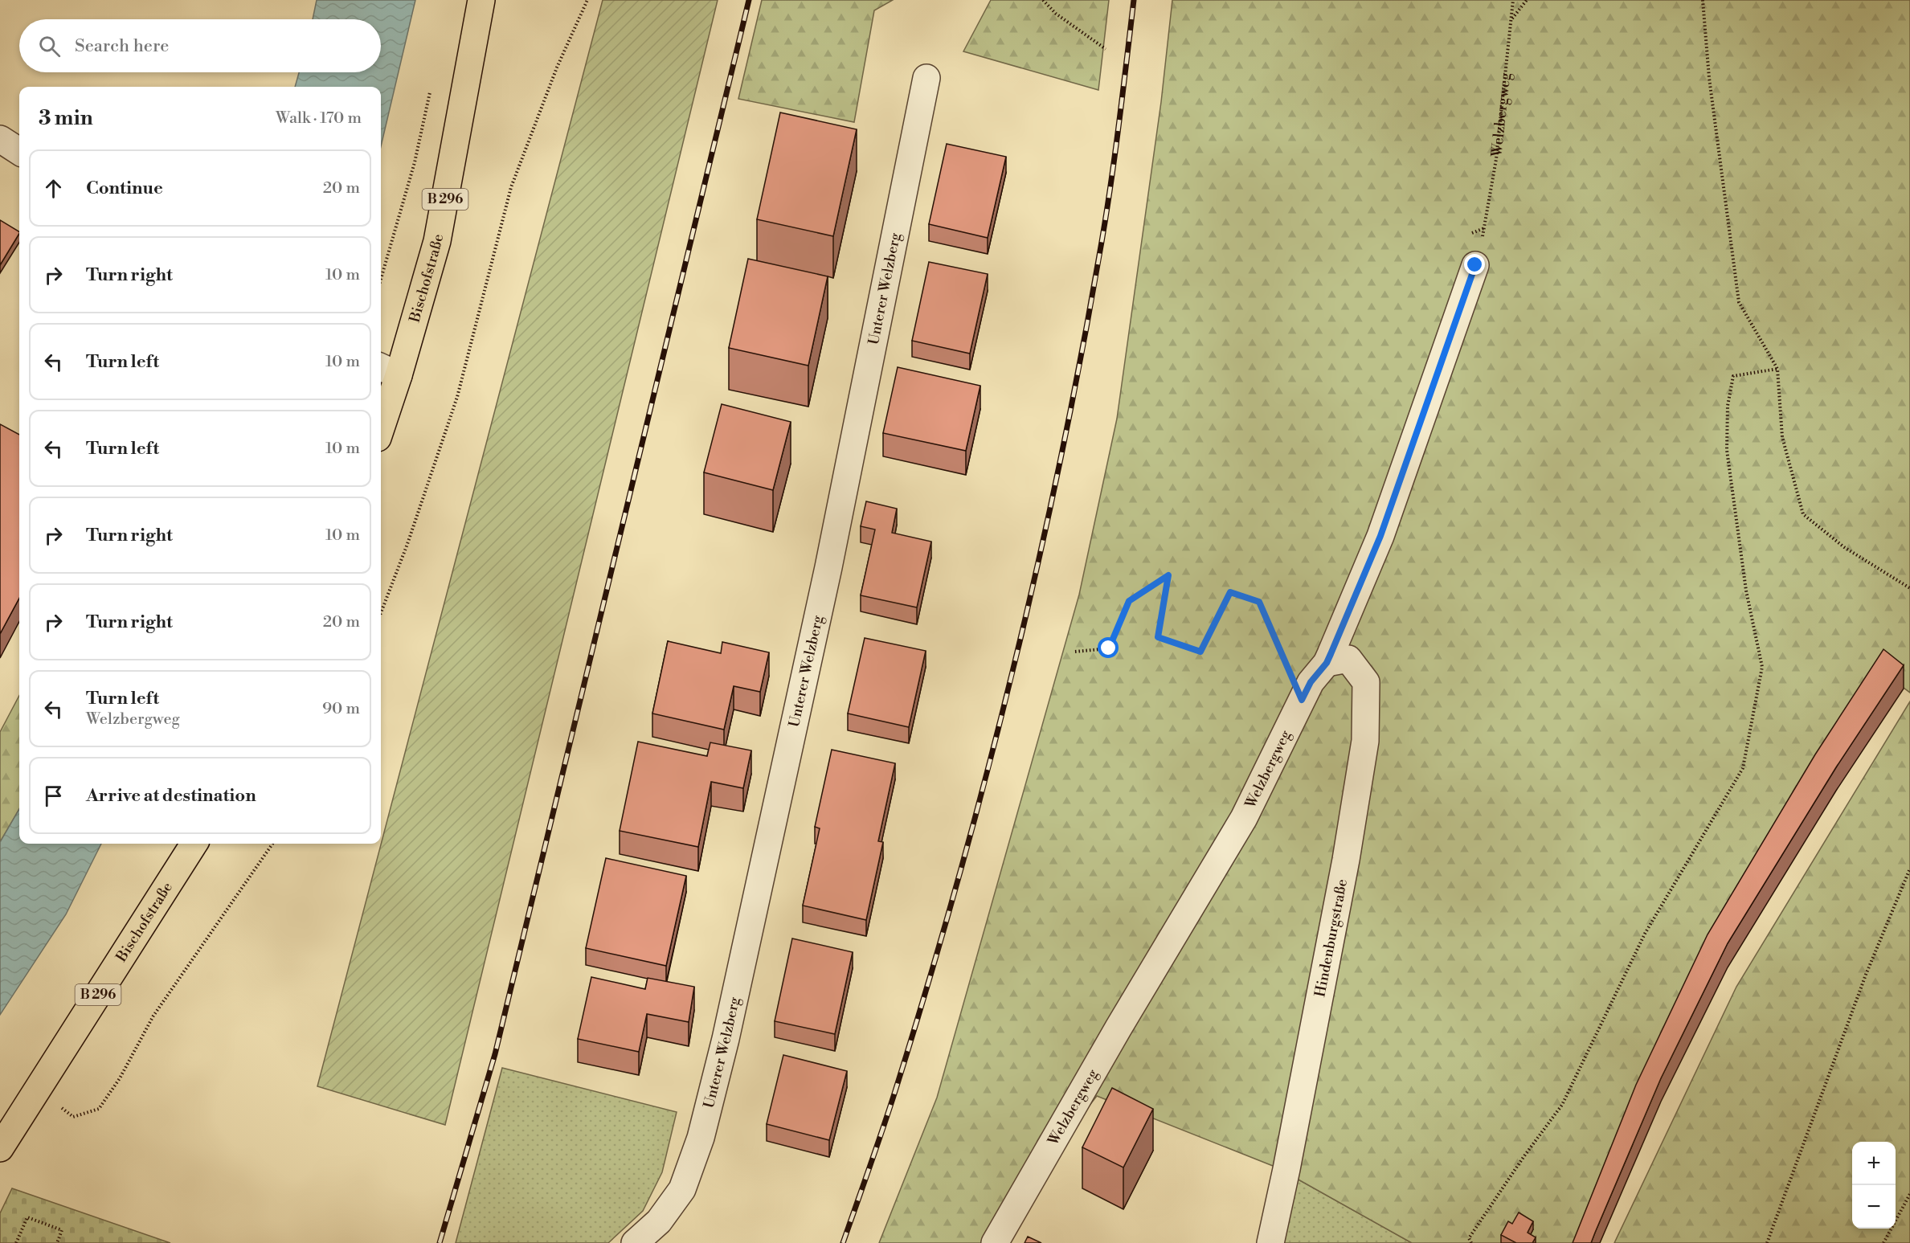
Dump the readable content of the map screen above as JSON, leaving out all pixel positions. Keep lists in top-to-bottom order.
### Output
{
  "streets": {
    "main road": ["B 296", "Bischofstraße"],
    "street": ["Welzbergweg", "Unterer Welzberg", "Hindenburgstraße"]
  },
  "crossings": [
    ["Welzbergweg", "Hindenburgstraße"]
  ],
  "page": {
    "search": "Search here",
    "heading": ["3 min", "Walk · 170 m"],
    "list": [
      ["Continue", "20 m"],
      ["Turn right", "10 m"],
      ["Turn left", "10 m"],
      ["Turn left", "10 m"],
      ["Turn right", "10 m"],
      ["Turn right", "20 m"],
      ["Turn left", "Welzbergweg", "90 m"],
      "Arrive at destination"
    ],
    "map_buttons": ["+", "−"]
  }
}
